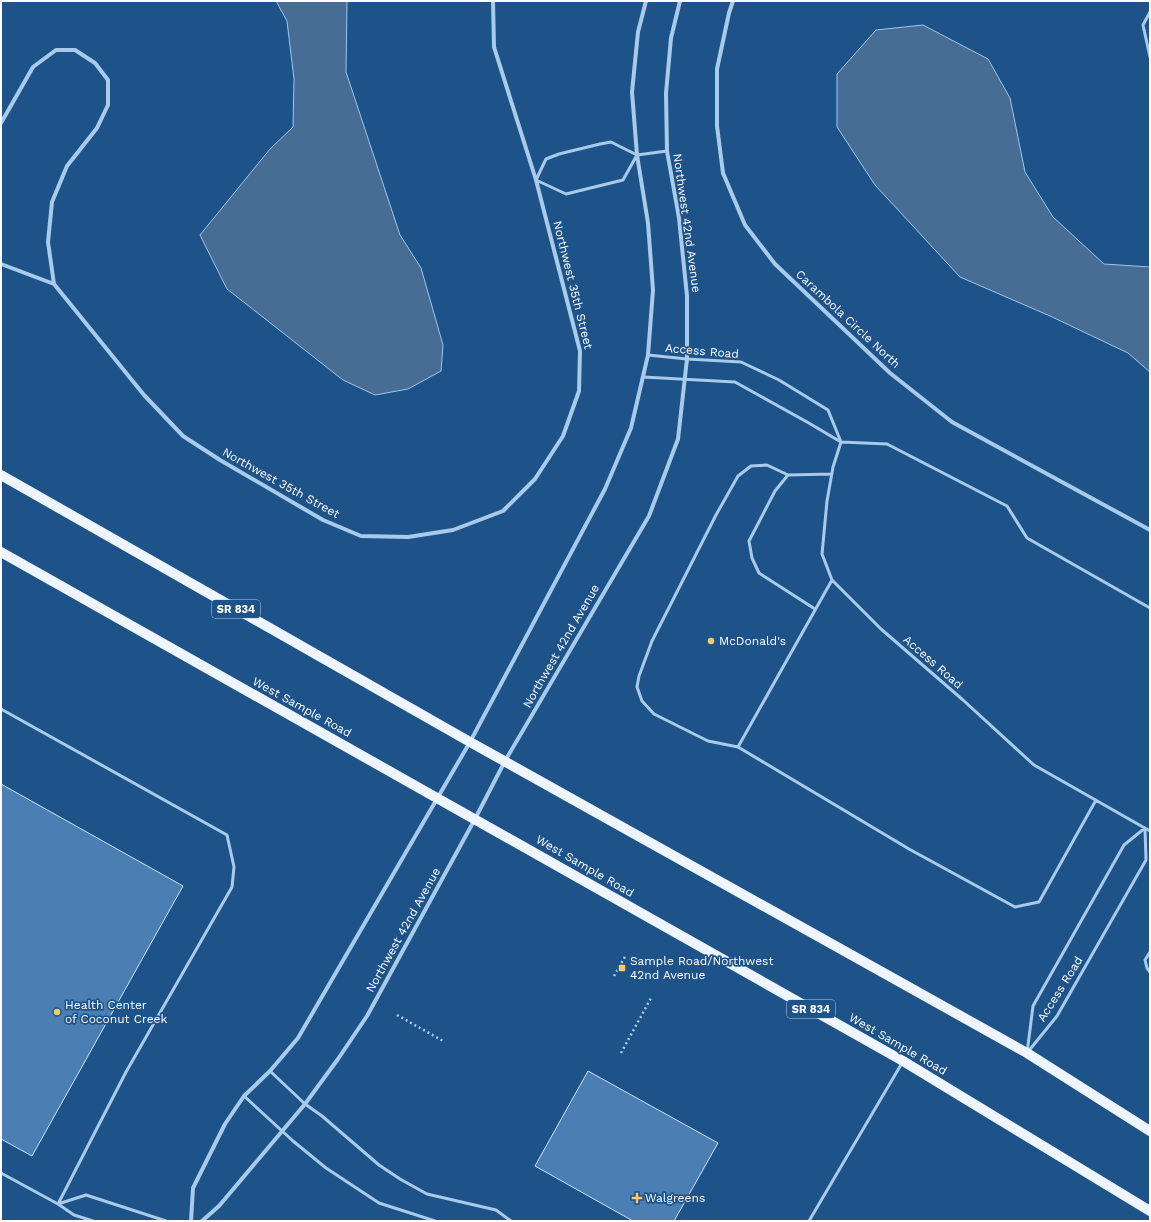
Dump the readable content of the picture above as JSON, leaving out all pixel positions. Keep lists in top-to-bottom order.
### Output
{
  "streets": {
    "main road": ["SR 834", "West Sample Road"],
    "street": ["Northwest 42nd Avenue", "Northwest 35th Street", "Carambola Circle North"],
    "lane": ["Access Road"]
  },
  "crossings": [
    ["Northwest 42nd Avenue", "Access Road"],
    ["Northwest 42nd Avenue", "SR 834"],
    ["Northwest 42nd Avenue", "West Sample Road"],
    ["Access Road", "SR 834"]
  ],
  "places": {
    "other": ["McDonald's", "Health Center of Coconut Creek"],
    "transit": ["Sample Road/Northwest 42nd Avenue"],
    "health": ["Walgreens"]
  }
}
